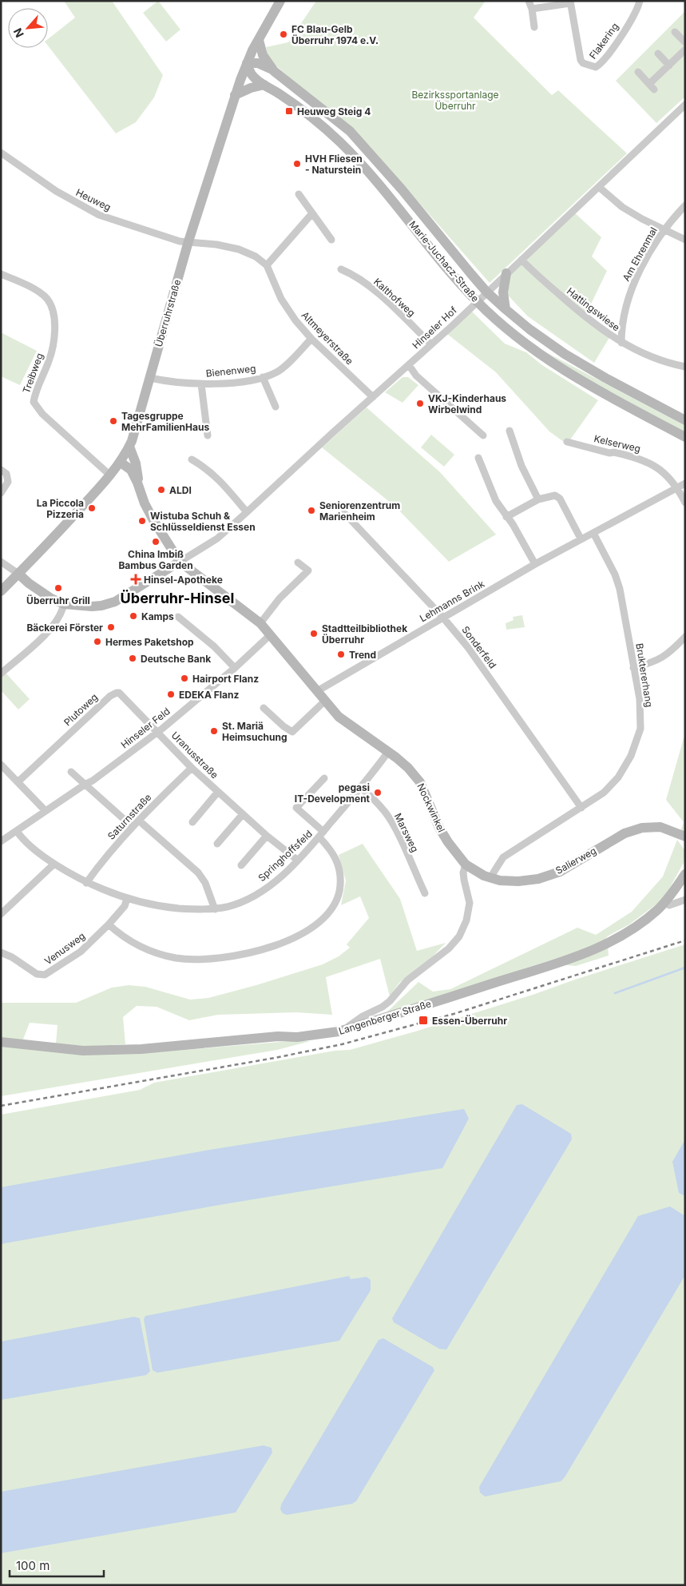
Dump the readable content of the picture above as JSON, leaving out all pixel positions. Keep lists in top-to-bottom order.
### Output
{
  "streets": {
    "main road": [
      "Marie-Juchacz-Straße",
      "Überruhrstraße",
      "Nockwinkel",
      "Salierweg",
      "Langenberger Straße"
    ],
    "street": [
      "Flakering",
      "Heuweg",
      "Am Ehrenmal",
      "Kalthofweg",
      "Hattingswiese",
      "Hinseler Hof",
      "Altmeyerstraße",
      "Bienenweg",
      "Treibweg",
      "Kelserweg",
      "Lehmanns Brink",
      "Sonderfeld",
      "Bruktererhang",
      "Plutoweg",
      "Hinseler Feld",
      "Uranusstraße",
      "Saturnstraße",
      "Marsweg",
      "Springhoffsfeld",
      "Venusweg"
    ]
  },
  "crossings": [
    ["Heuweg", "Überruhrstraße"],
    ["Am Ehrenmal", "Hattingswiese"],
    ["Marie-Juchacz-Straße", "Überruhrstraße"],
    ["Marie-Juchacz-Straße", "Hinseler Hof"],
    ["Kalthofweg", "Hinseler Hof"],
    ["Hattingswiese", "Hinseler Hof"],
    ["Überruhrstraße", "Bienenweg"],
    ["Überruhrstraße", "Treibweg"],
    ["Überruhrstraße", "Nockwinkel"],
    ["Hinseler Hof", "Altmeyerstraße"],
    ["Hinseler Hof", "Nockwinkel"],
    ["Altmeyerstraße", "Bienenweg"],
    ["Kelserweg", "Lehmanns Brink"],
    ["Lehmanns Brink", "Sonderfeld"],
    ["Lehmanns Brink", "Bruktererhang"],
    ["Lehmanns Brink", "Nockwinkel"],
    ["Sonderfeld", "Bruktererhang"],
    ["Bruktererhang", "Salierweg"],
    ["Plutoweg", "Hinseler Feld"],
    ["Plutoweg", "Uranusstraße"],
    ["Hinseler Feld", "Uranusstraße"],
    ["Hinseler Feld", "Nockwinkel"],
    ["Hinseler Feld", "Springhoffsfeld"],
    ["Uranusstraße", "Saturnstraße"],
    ["Uranusstraße", "Springhoffsfeld"],
    ["Nockwinkel", "Springhoffsfeld"],
    ["Nockwinkel", "Salierweg"],
    ["Saturnstraße", "Springhoffsfeld"],
    ["Marsweg", "Springhoffsfeld"],
    ["Springhoffsfeld", "Venusweg"]
  ],
  "districts": ["Überruhr-Hinsel"],
  "parks": ["Bezirkssportanlage Überruhr"],
  "places": {
    "other": [
      "FC Blau-Gelb Überruhr 1974 e.V.",
      "HVH Fliesen - Naturstein",
      "VKJ-Kinderhaus Wirbelwind",
      "Tagesgruppe MehrFamilienHaus",
      "ALDI",
      "La Piccola Pizzeria",
      "Seniorenzentrum Marienheim",
      "Wistuba Schuh & Schlüsseldienst Essen",
      "China Imbiß Bambus Garden",
      "Überruhr Grill",
      "Kamps",
      "Bäckerei Förster",
      "Stadtteilbibliothek Überruhr",
      "Hermes Paketshop",
      "Trend",
      "Deutsche Bank",
      "Hairport Flanz",
      "EDEKA Flanz",
      "St. Mariä Heimsuchung",
      "pegasi IT-Development"
    ],
    "transit": ["Heuweg Steig 4", "Essen-Überruhr"],
    "health": ["Hinsel-Apotheke"]
  },
  "scale_bar": "100 m",
  "north": "bottom left"
}
